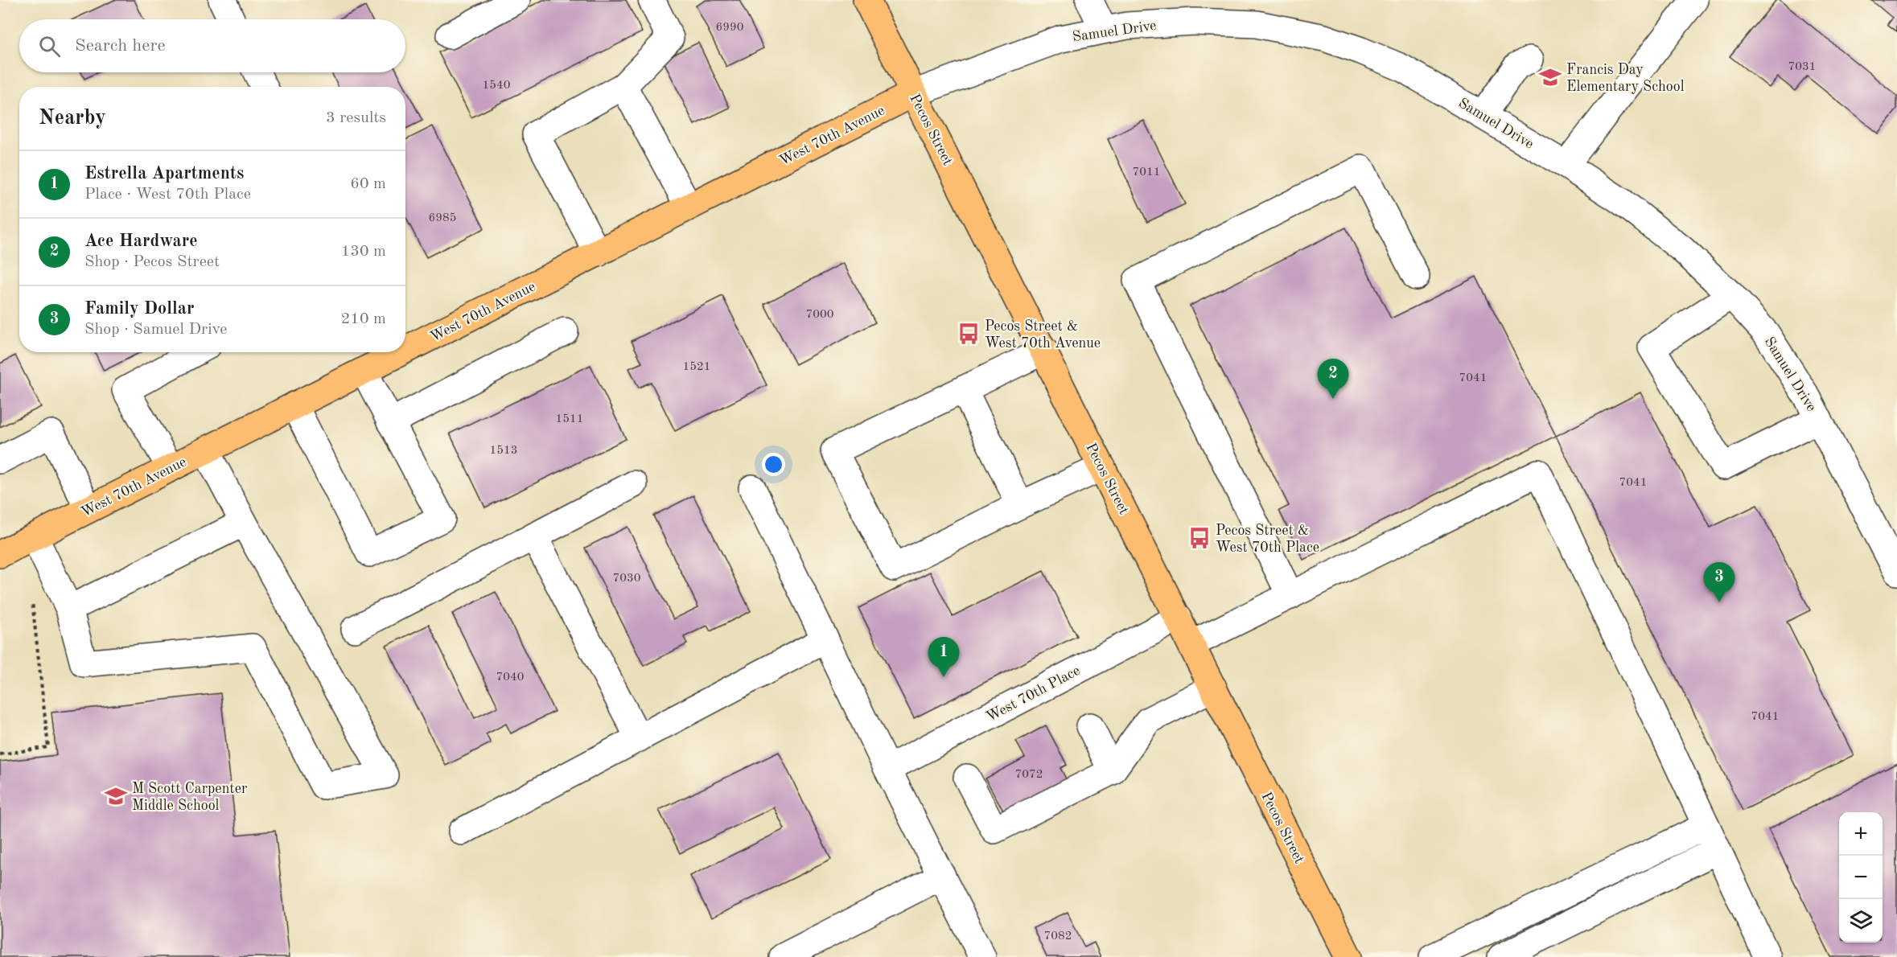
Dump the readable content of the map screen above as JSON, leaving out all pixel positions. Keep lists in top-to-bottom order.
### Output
{
  "streets": {
    "main road": ["Pecos Street", "West 70th Avenue"],
    "street": ["Samuel Drive", "West 70th Place"]
  },
  "crossings": [
    ["Samuel Drive", "Pecos Street"],
    ["Samuel Drive", "West 70th Avenue"],
    ["Pecos Street", "West 70th Avenue"],
    ["Pecos Street", "West 70th Place"]
  ],
  "places": {
    "school or university": ["Francis Day Elementary School", "M Scott Carpenter Middle School"],
    "bus stop": ["Pecos Street & West 70th Avenue", "Pecos Street & West 70th Place"]
  },
  "house_numbers": [
    "6990",
    "7031",
    "1540",
    "7011",
    "6985",
    "7000",
    "1521",
    "7041",
    "1511",
    "1513",
    "7041",
    "7030",
    "7040",
    "7041",
    "7072",
    "7082"
  ],
  "page": {
    "search": "Search here",
    "heading": ["Nearby", "3 results"],
    "list": [
      {
        "mark": "1",
        "name": "Estrella Apartments",
        "note": "Place · West 70th Place",
        "value": "60 m"
      },
      {
        "mark": "2",
        "name": "Ace Hardware",
        "note": "Shop · Pecos Street",
        "value": "130 m"
      },
      {
        "mark": "3",
        "name": "Family Dollar",
        "note": "Shop · Samuel Drive",
        "value": "210 m"
      }
    ],
    "pins": ["2", "3", "1"],
    "map_buttons": ["+", "−"]
  }
}
